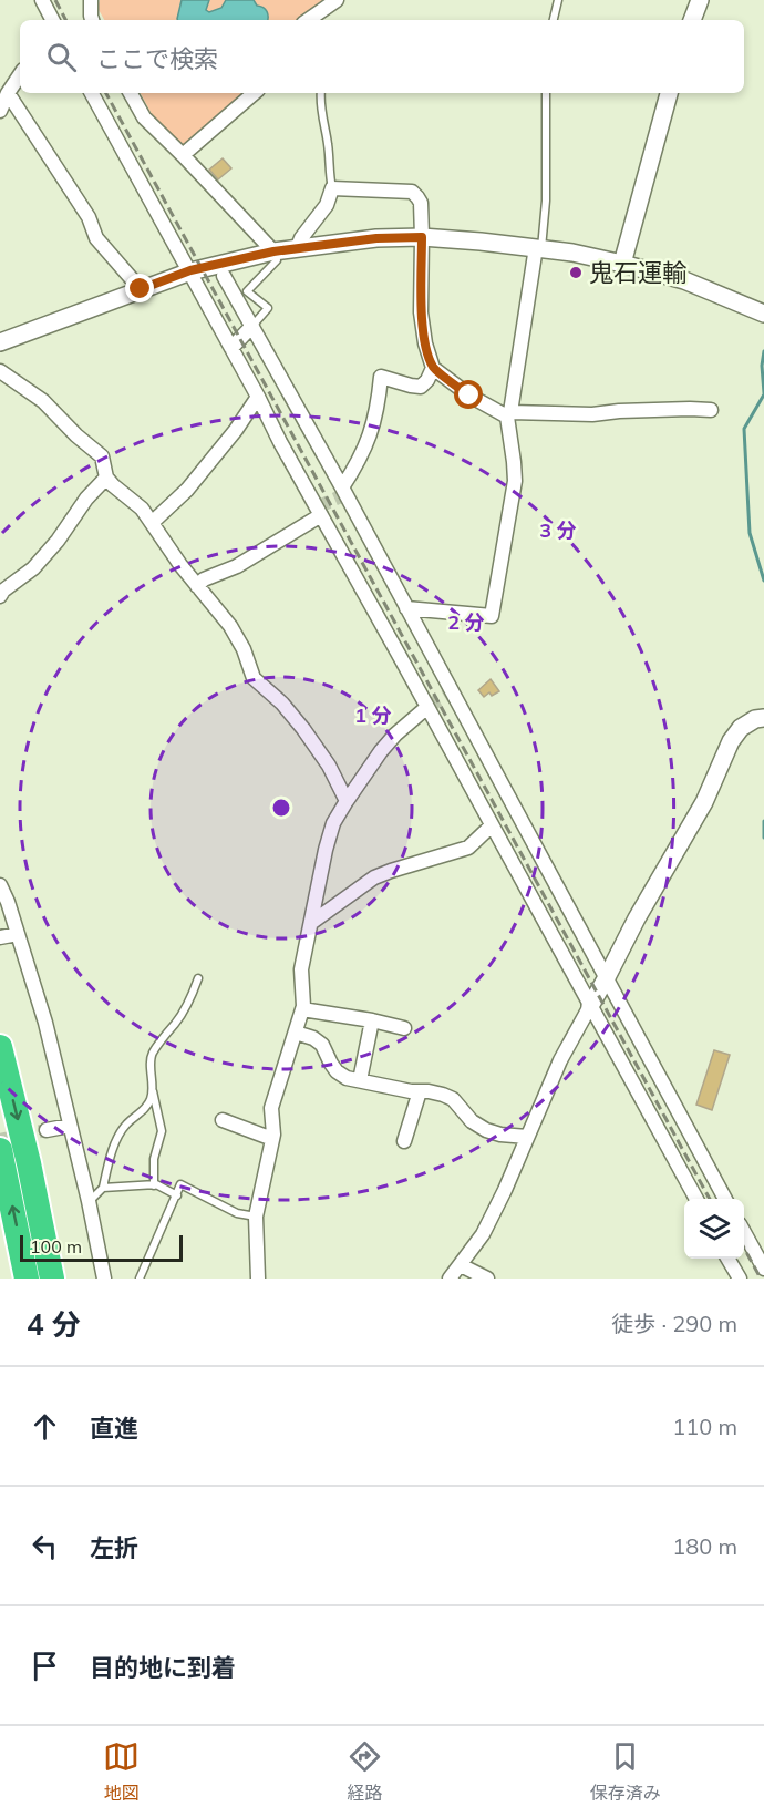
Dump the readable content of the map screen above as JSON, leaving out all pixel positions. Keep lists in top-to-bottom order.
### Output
{
  "places": ["鬼石運輸"],
  "scale_bar": "100 m",
  "page": {
    "search": "ここで検索",
    "scale": "100 m",
    "heading": ["4 分", "徒歩 · 290 m"],
    "list": [
      ["直進", "110 m"],
      ["左折", "180 m"],
      "目的地に到着"
    ],
    "nav": ["地図", "経路", "保存済み"]
  },
  "rings": ["3 分", "2 分", "1 分"]
}
